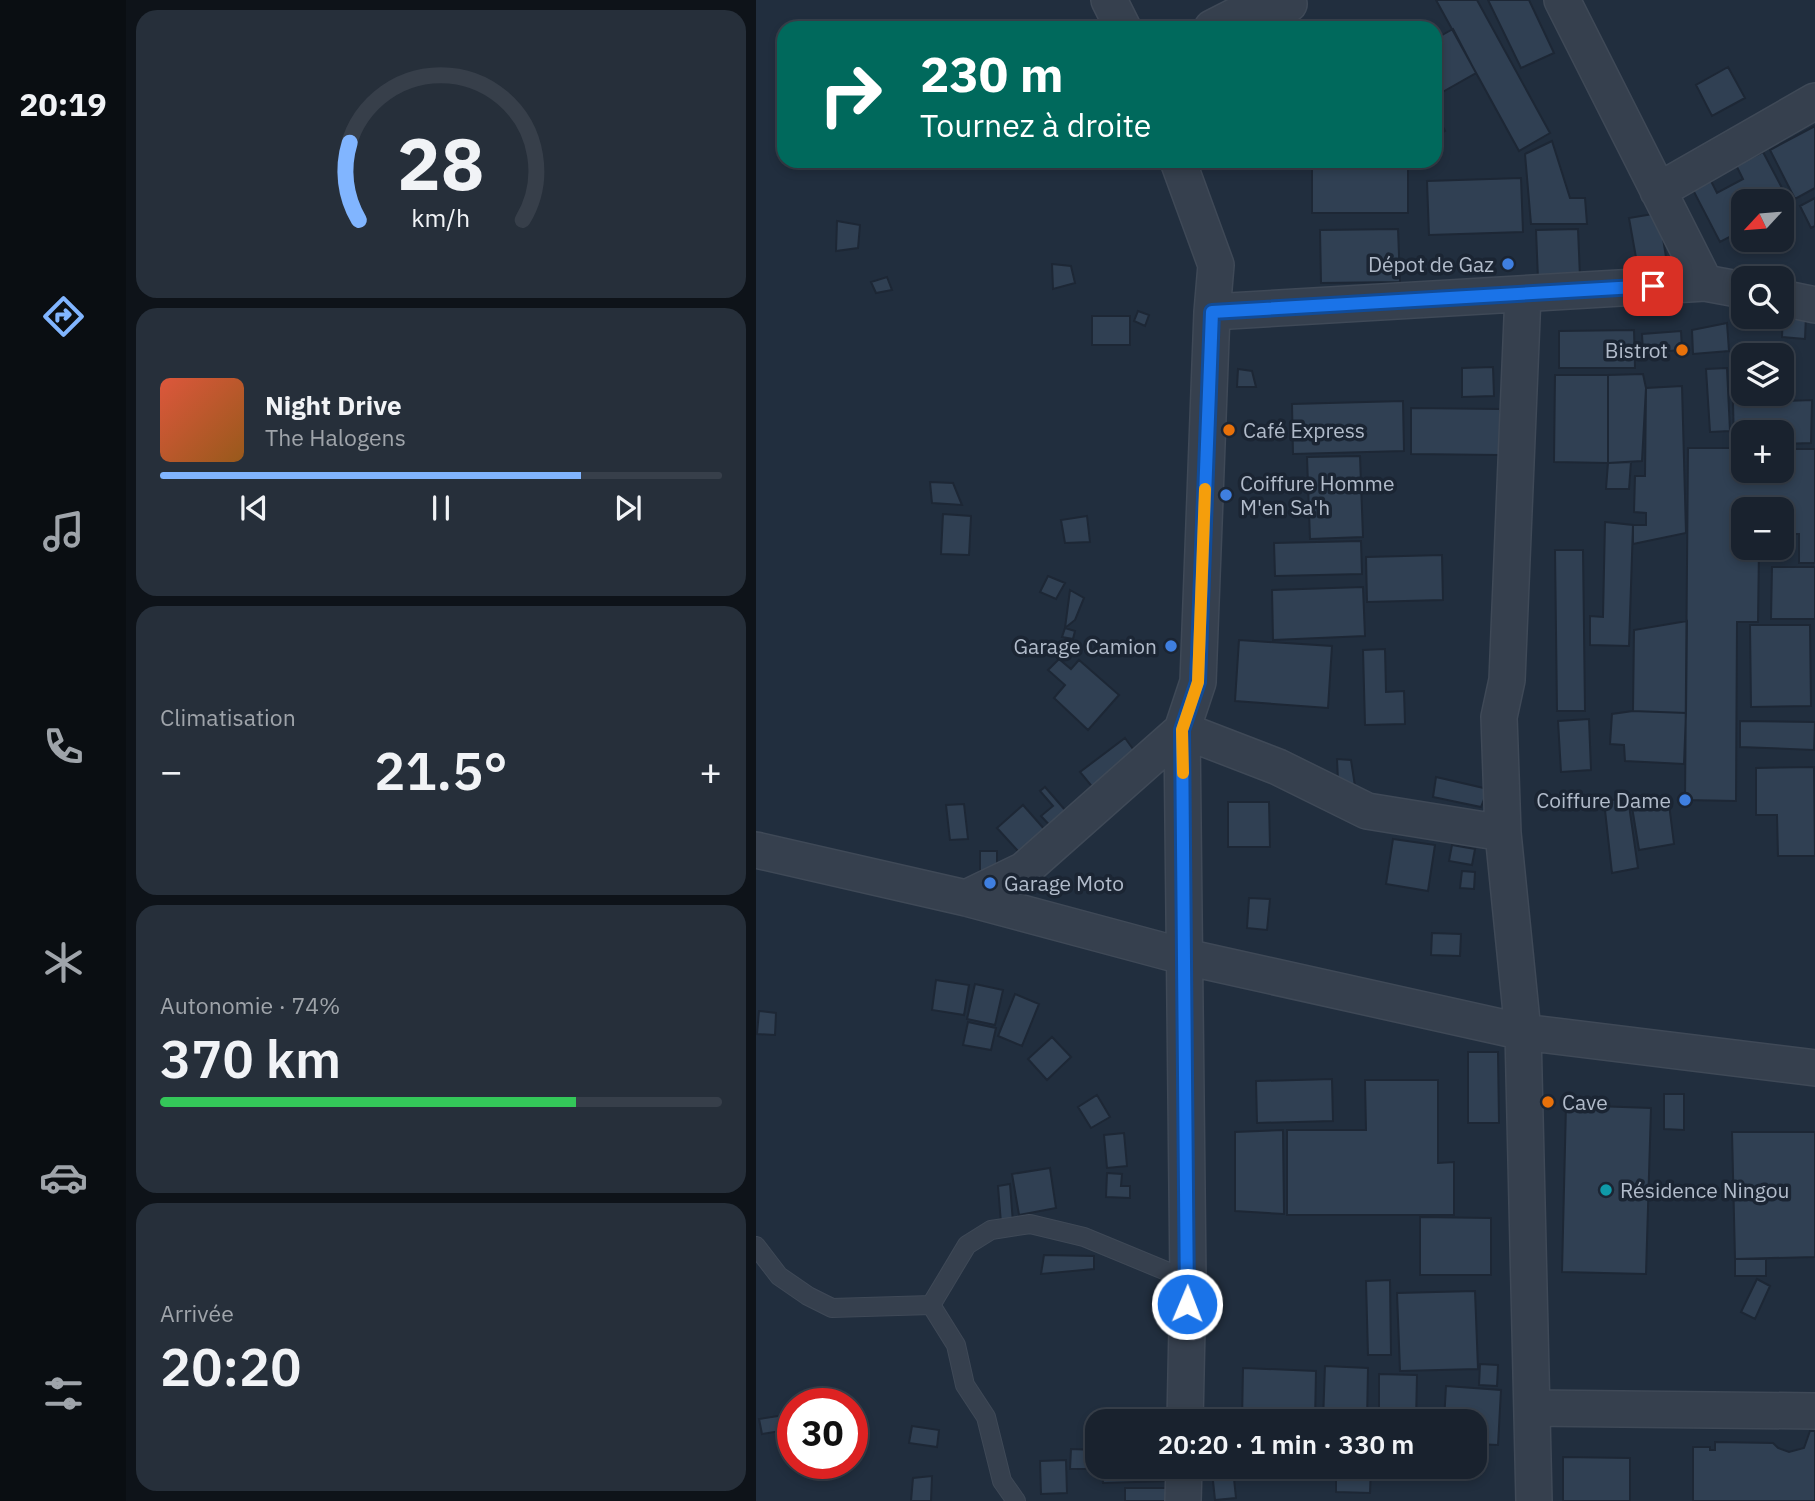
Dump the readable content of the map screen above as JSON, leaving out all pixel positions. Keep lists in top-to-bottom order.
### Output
{
  "places": [
    "Dépot de Gaz",
    "Bistrot",
    "Café Express",
    "Coiffure Homme M'en Sa'h",
    "Garage Camion",
    "Coiffure Dame",
    "Garage Moto",
    "Cave",
    "Résidence Ningou"
  ],
  "north": "bottom left",
  "page": {
    "tabs": "20:19",
    "turn": ["230 m", "Tournez à droite"],
    "map_buttons": ["+", "−"],
    "song": ["Night Drive", "The Halogens"],
    "tile": [
      "Climatisation",
      ["Autonomie · 74%", "370 km"],
      ["Arrivée", "20:20"]
    ],
    "heat": ["−", "21.5°", "+"],
    "limit": "30",
    "trip": "20:20 · 1 min · 330 m",
    "gauge": ["28", "km/h"]
  }
}
